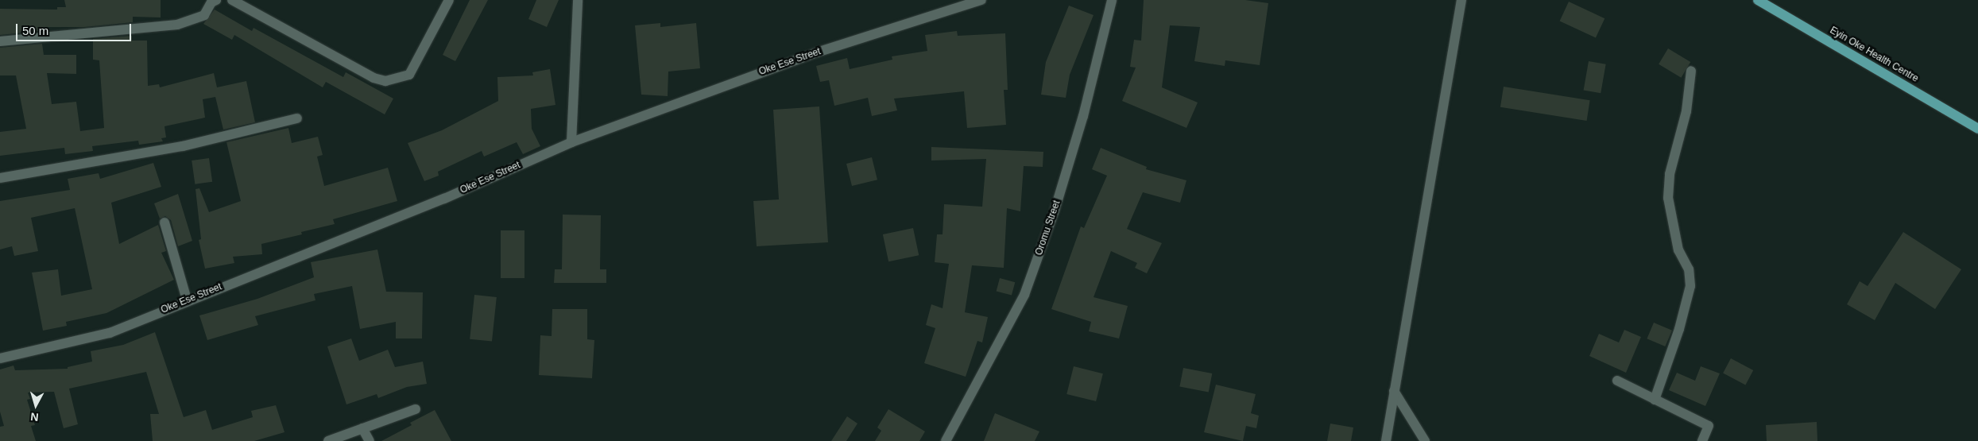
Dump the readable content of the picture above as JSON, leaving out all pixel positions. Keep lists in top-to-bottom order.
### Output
{
  "streets": {
    "main road": ["Eyin Oke Health Centre"],
    "street": ["Oke Ese Street", "Oromu Street"]
  },
  "scale_bar": "50 m",
  "north": "bottom"
}
